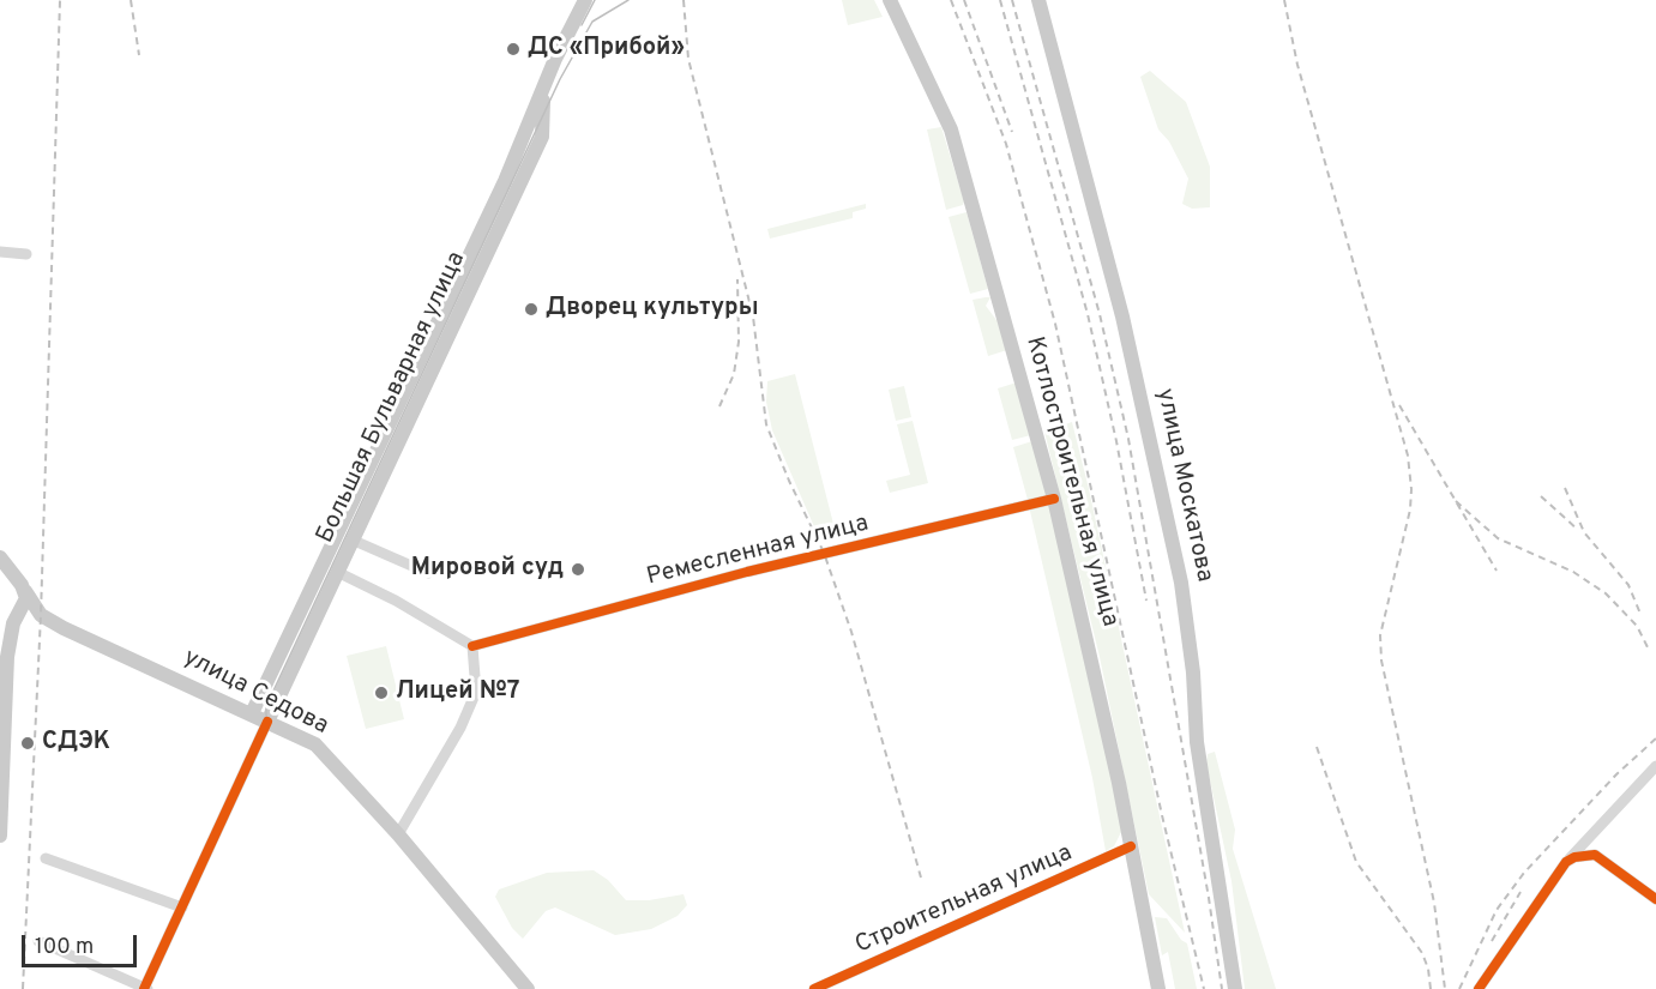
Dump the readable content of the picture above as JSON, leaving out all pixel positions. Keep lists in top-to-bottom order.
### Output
{
  "streets": {
    "main road": [
      "Большая Бульварная улица",
      "Котлостроительная улица",
      "улица Москатова",
      "улица Седова"
    ],
    "street": ["Ремесленная улица", "Строительная улица"]
  },
  "crossings": [
    ["Большая Бульварная улица", "улица Седова"],
    ["Котлостроительная улица", "Ремесленная улица"],
    ["Котлостроительная улица", "Строительная улица"]
  ],
  "places": [
    "ДC «Прибой»",
    "Дворец культуры",
    "Мировой суд",
    "Лицей №7",
    "СДЭК"
  ],
  "scale_bar": "100 m"
}
